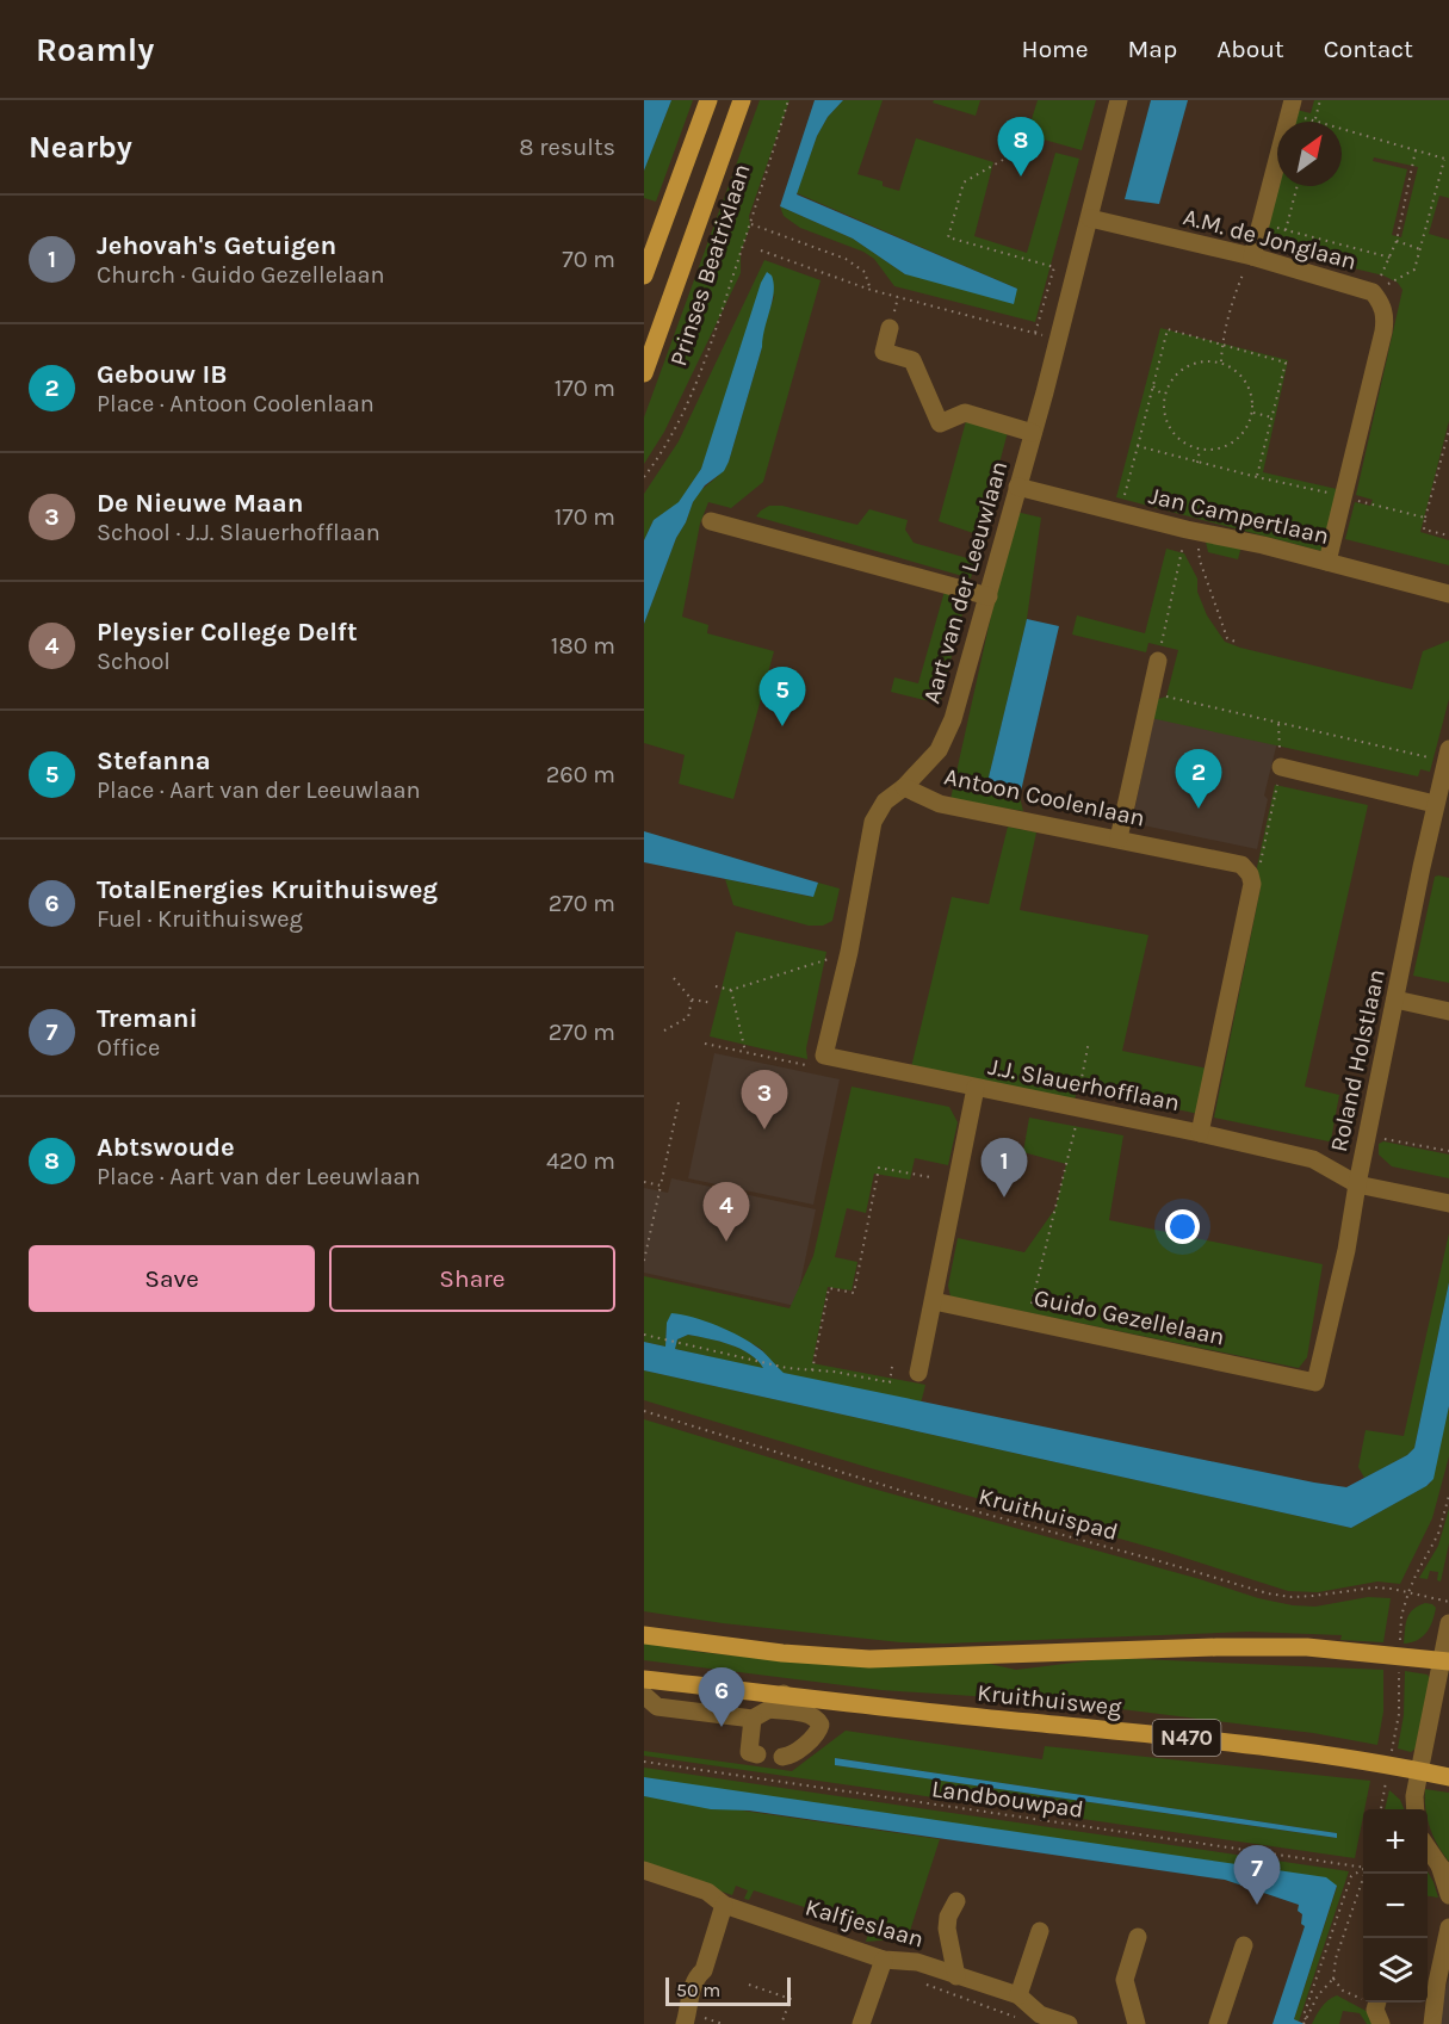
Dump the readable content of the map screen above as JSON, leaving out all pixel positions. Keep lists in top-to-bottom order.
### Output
{
  "streets": {
    "main road": ["Prinses Beatrixlaan", "Kruithuisweg", "N470"],
    "street": [
      "A.M. de Jonglaan",
      "Jan Campertlaan",
      "Aart van der Leeuwlaan",
      "Antoon Coolenlaan",
      "Roland Holstlaan",
      "J.J. Slauerhofflaan",
      "Guido Gezellelaan",
      "Kalfjeslaan"
    ],
    "path": ["Kruithuispad", "Landbouwpad"]
  },
  "crossings": [
    ["A.M. de Jonglaan", "Jan Campertlaan"],
    ["A.M. de Jonglaan", "Aart van der Leeuwlaan"],
    ["Jan Campertlaan", "Aart van der Leeuwlaan"],
    ["Aart van der Leeuwlaan", "Antoon Coolenlaan"],
    ["Aart van der Leeuwlaan", "J.J. Slauerhofflaan"],
    ["Roland Holstlaan", "J.J. Slauerhofflaan"],
    ["Roland Holstlaan", "Guido Gezellelaan"]
  ],
  "scale_bar": "50 m",
  "north": "top right",
  "page": {
    "header": "Roamly",
    "nav": [
      "Home",
      "Map",
      "About",
      "Contact"
    ],
    "heading": ["Nearby", "8 results"],
    "pins": [
      "8",
      "5",
      "2",
      "3",
      "1",
      "4",
      "6",
      "7"
    ],
    "list": [
      {
        "mark": "1",
        "name": "Jehovah's Getuigen",
        "note": "Church · Guido Gezellelaan",
        "value": "70 m"
      },
      {
        "mark": "2",
        "name": "Gebouw IB",
        "note": "Place · Antoon Coolenlaan",
        "value": "170 m"
      },
      {
        "mark": "3",
        "name": "De Nieuwe Maan",
        "note": "School · J.J. Slauerhofflaan",
        "value": "170 m"
      },
      {
        "mark": "4",
        "name": "Pleysier College Delft",
        "note": "School",
        "value": "180 m"
      },
      {
        "mark": "5",
        "name": "Stefanna",
        "note": "Place · Aart van der Leeuwlaan",
        "value": "260 m"
      },
      {
        "mark": "6",
        "name": "TotalEnergies Kruithuisweg",
        "note": "Fuel · Kruithuisweg",
        "value": "270 m"
      },
      {
        "mark": "7",
        "name": "Tremani",
        "note": "Office",
        "value": "270 m"
      },
      {
        "mark": "8",
        "name": "Abtswoude",
        "note": "Place · Aart van der Leeuwlaan",
        "value": "420 m"
      }
    ],
    "buttons": ["Save", "Share"],
    "map_buttons": ["+", "−"],
    "scale": "50 m"
  }
}
